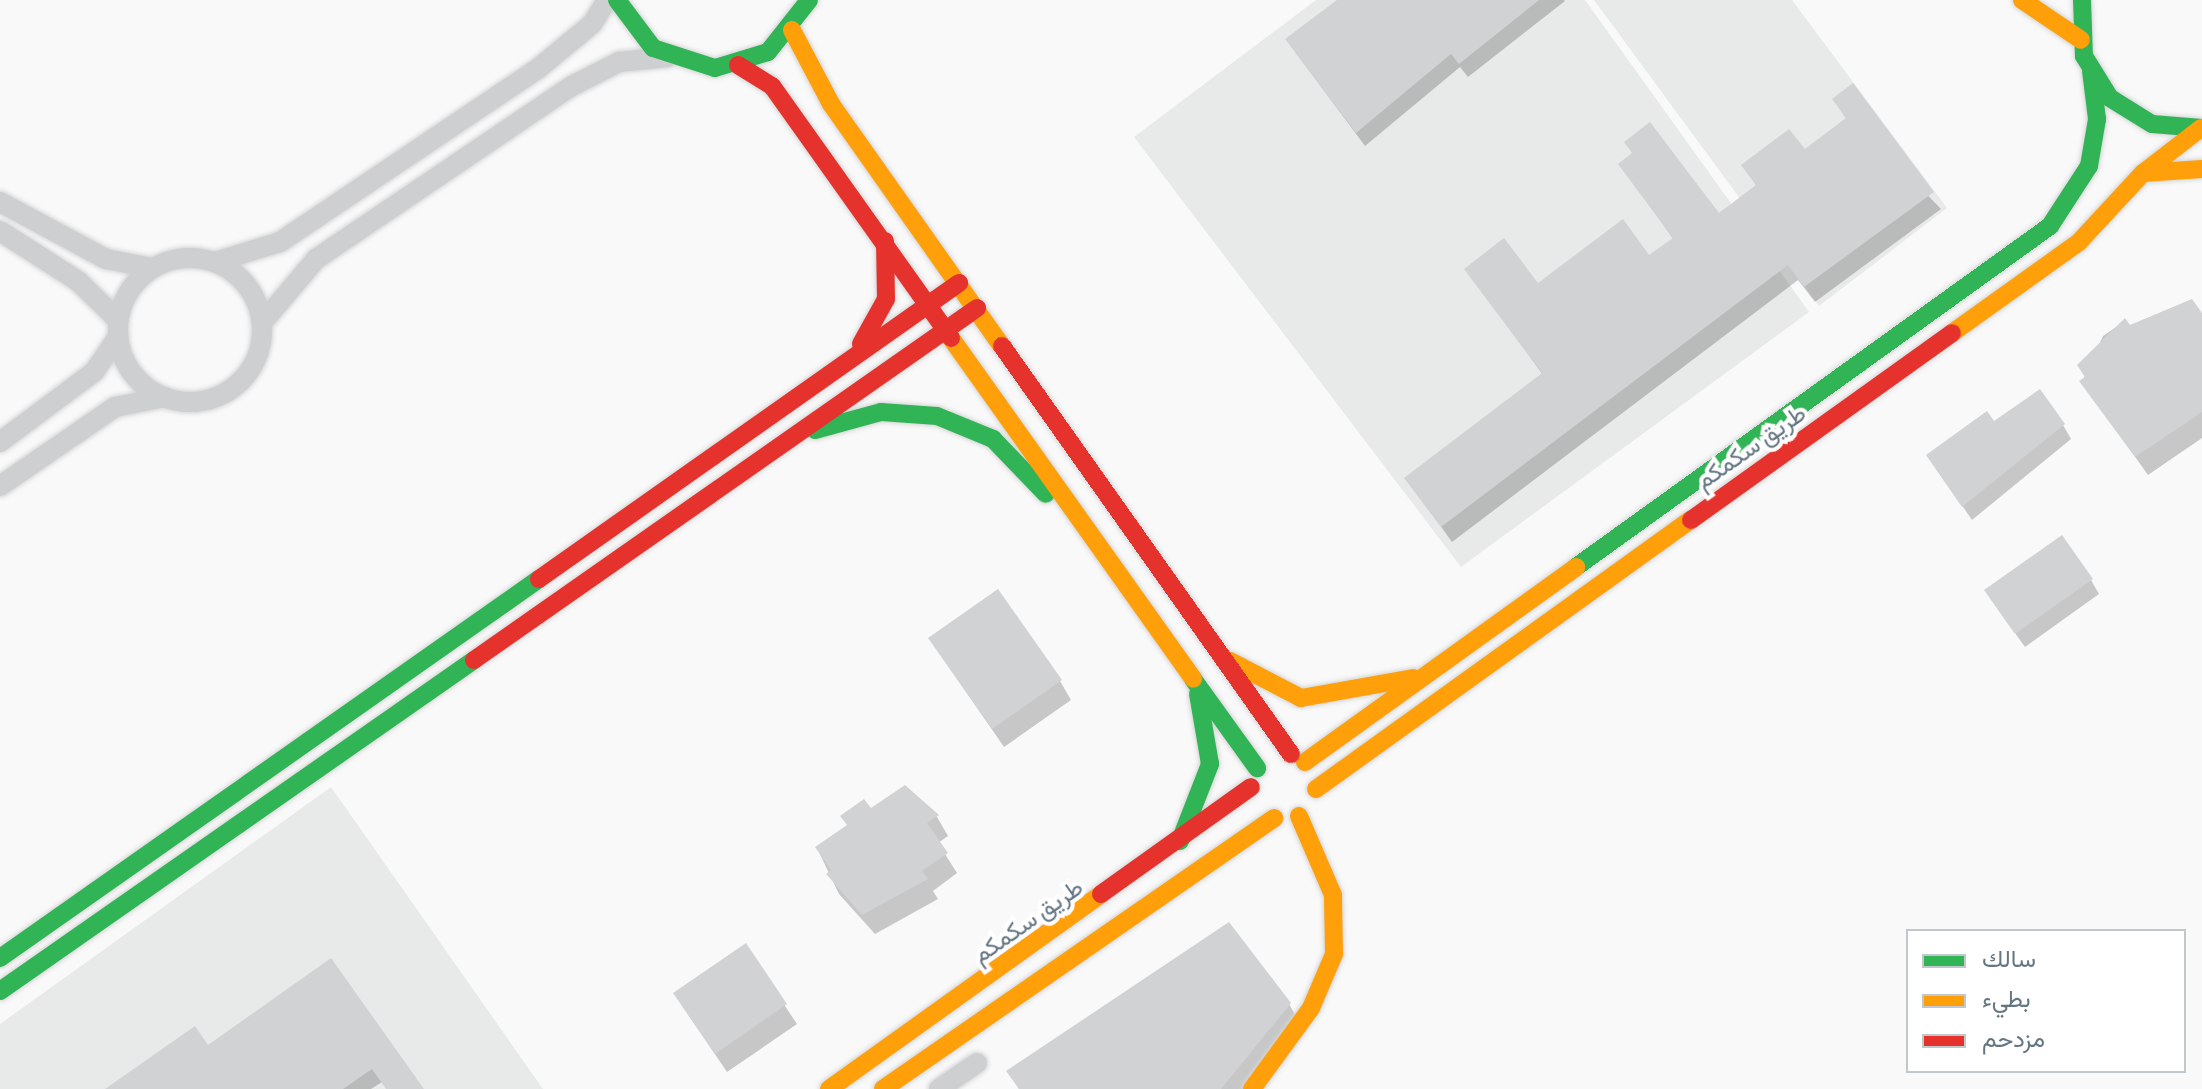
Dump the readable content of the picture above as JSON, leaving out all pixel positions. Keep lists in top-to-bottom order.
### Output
{
  "streets": {
    "street": ["طريق سكمكم"]
  },
  "legend": ["سالك", "بطيء", "مزدحم"]
}
